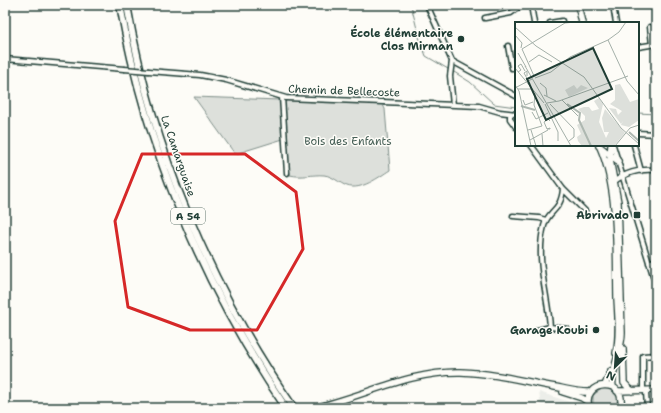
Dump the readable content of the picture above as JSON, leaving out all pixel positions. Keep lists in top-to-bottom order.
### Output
{
  "streets": {
    "highway": ["La Camarguaise", "A 54"],
    "street": ["Chemin de Bellecoste"]
  },
  "parks": ["Bois des Enfants"],
  "places": {
    "other": ["École élémentaire Clos Mirman", "Garage Koubi"],
    "transit": ["Abrivado"]
  },
  "north": "bottom left"
}
